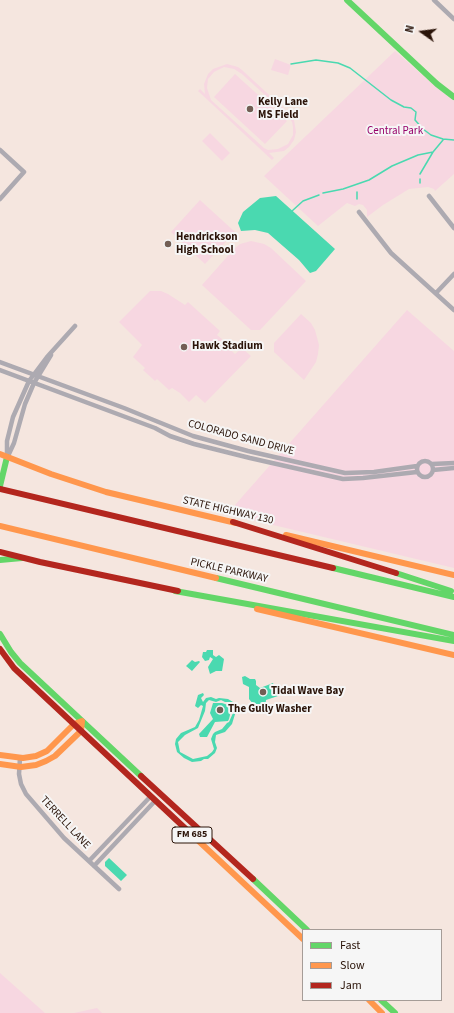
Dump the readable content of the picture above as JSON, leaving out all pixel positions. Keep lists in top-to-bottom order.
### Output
{
  "streets": {
    "main road": ["STATE HIGHWAY 130", "PICKLE PARKWAY", "FM 685"],
    "street": ["COLORADO SAND DRIVE", "TERRELL LANE"]
  },
  "parks": ["Central Park"],
  "places": [
    "Kelly Lane MS Field",
    "Hendrickson High School",
    "Hawk Stadium",
    "Tidal Wave Bay",
    "The Gully Washer"
  ],
  "legend": ["Fast", "Slow", "Jam"],
  "north": "left"
}
